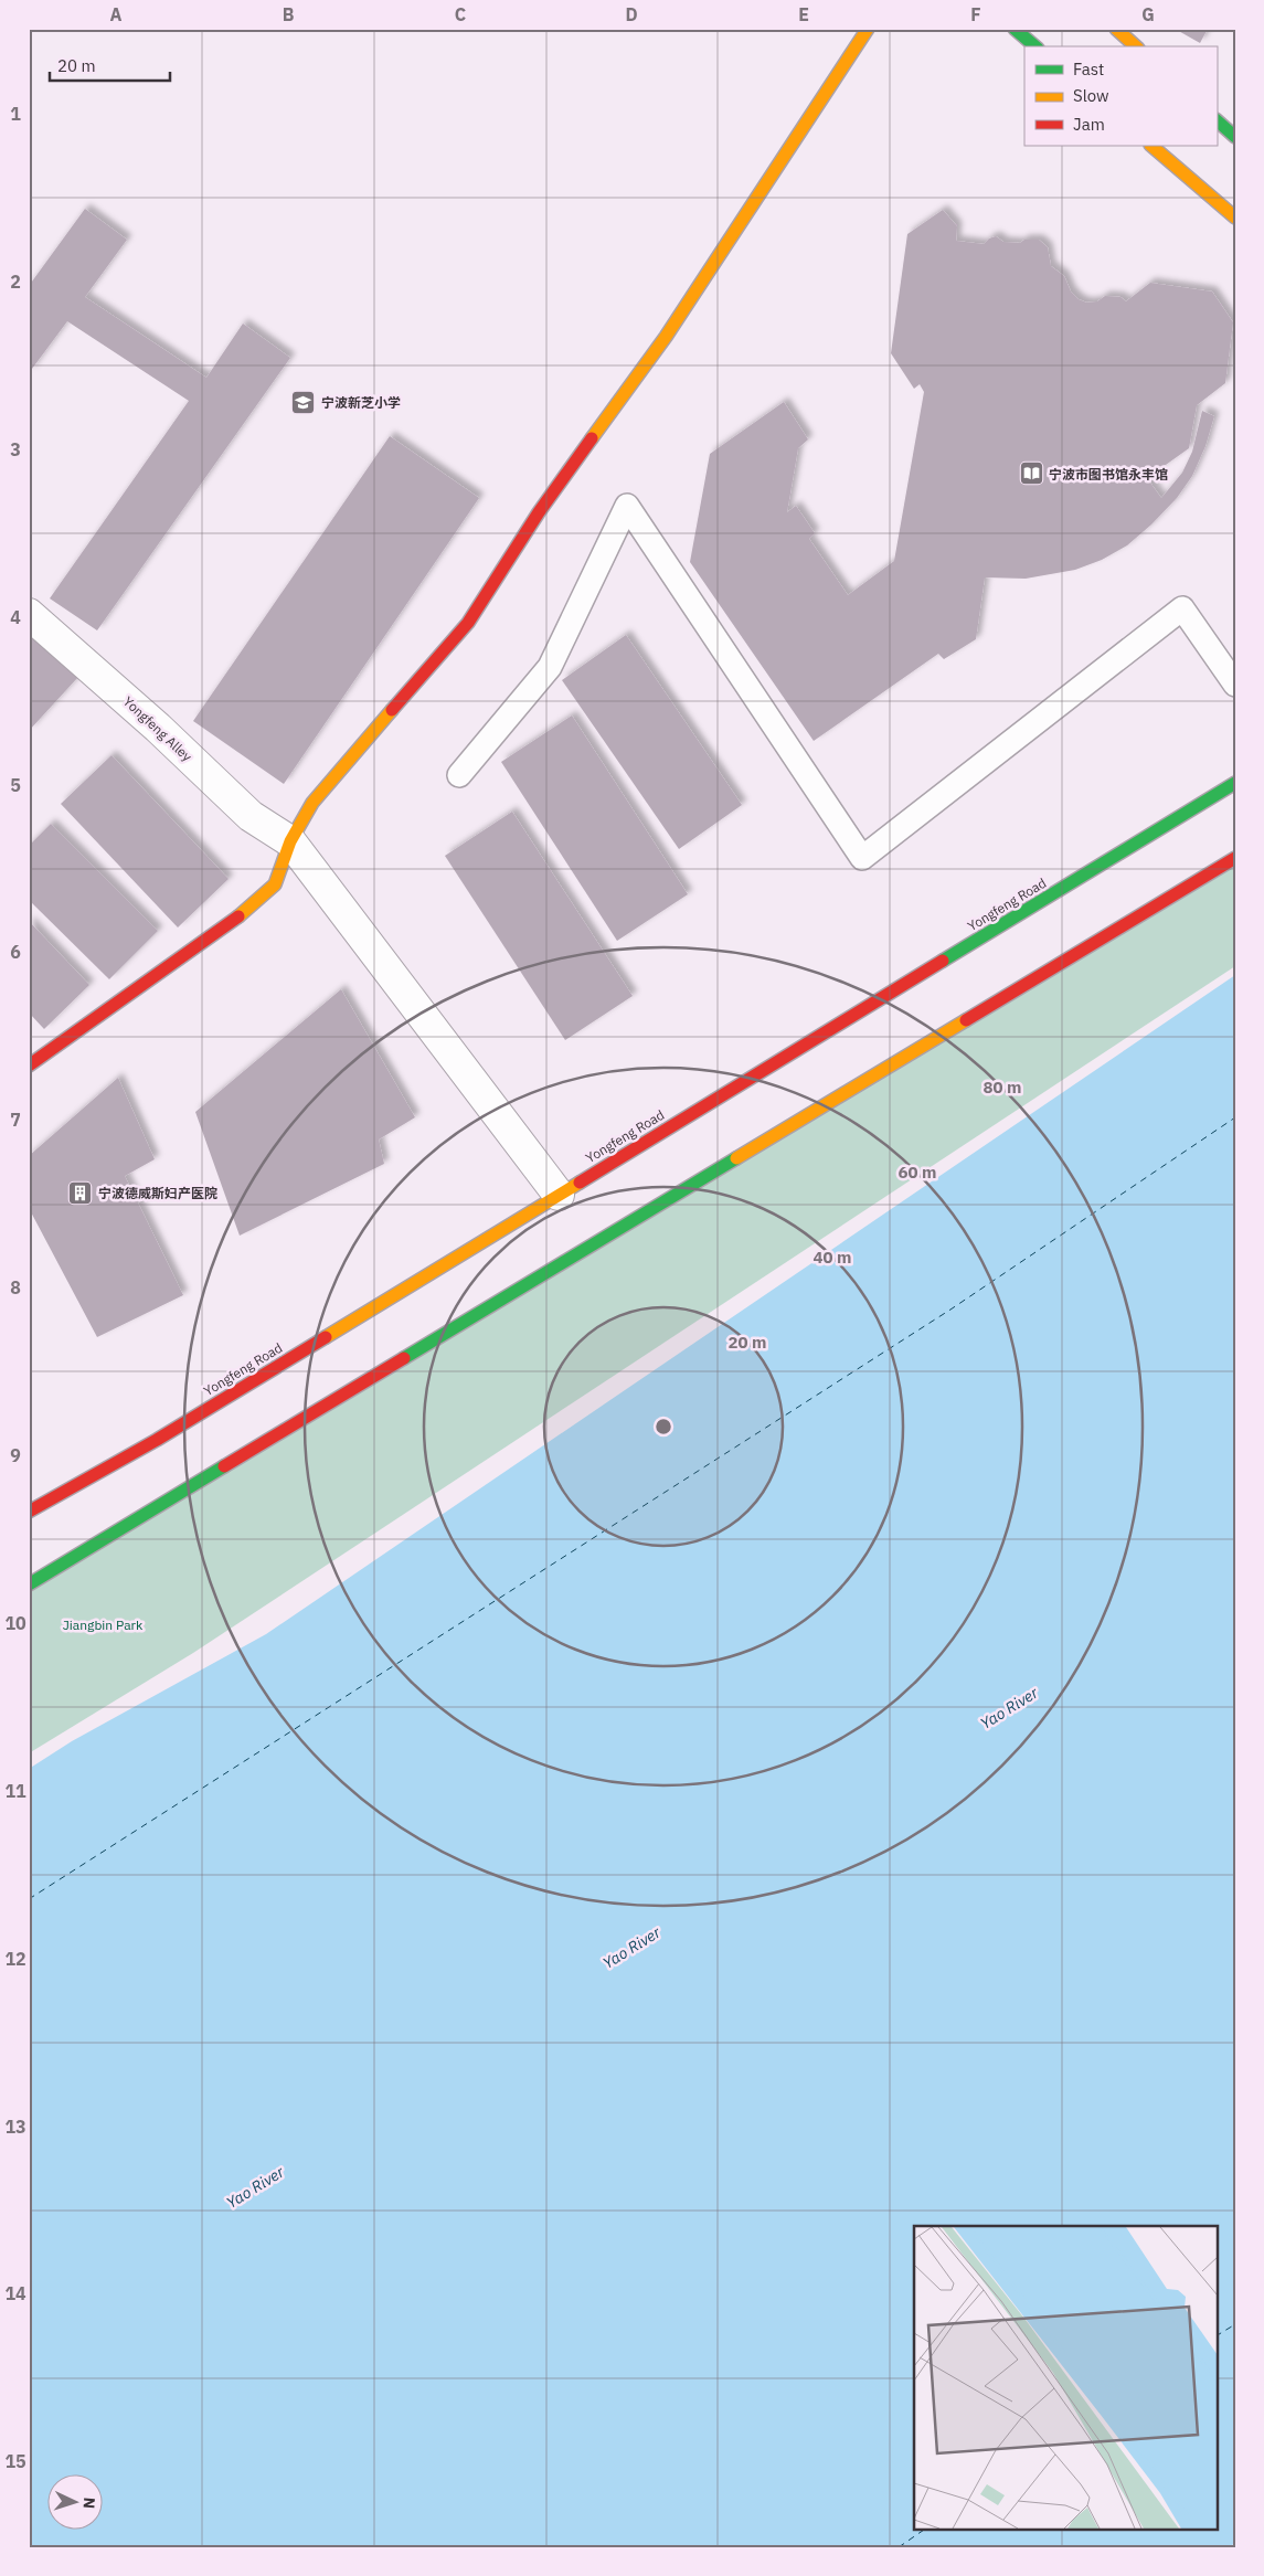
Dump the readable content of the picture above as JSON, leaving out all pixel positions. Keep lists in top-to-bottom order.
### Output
{
  "streets": {
    "main road": ["Yongfeng Road"],
    "street": ["Yongfeng Alley"]
  },
  "water": ["Yao River"],
  "parks": ["Jiangbin Park"],
  "places": {
    "school or university": ["宁波新芝小学"],
    "library": ["宁波市图书馆永丰馆"],
    "building": ["宁波德威斯妇产医院"]
  },
  "legend": ["Fast", "Slow", "Jam"],
  "scale_bar": "20 m",
  "north": "right",
  "grid": {
    "columns": [
      "A",
      "B",
      "C",
      "D",
      "E",
      "F",
      "G"
    ],
    "rows": [
      "1",
      "2",
      "3",
      "4",
      "5",
      "6",
      "7",
      "8",
      "9",
      "10",
      "11",
      "12",
      "13",
      "14",
      "15"
    ]
  },
  "rings": [
    "80 m",
    "60 m",
    "40 m",
    "20 m"
  ]
}
